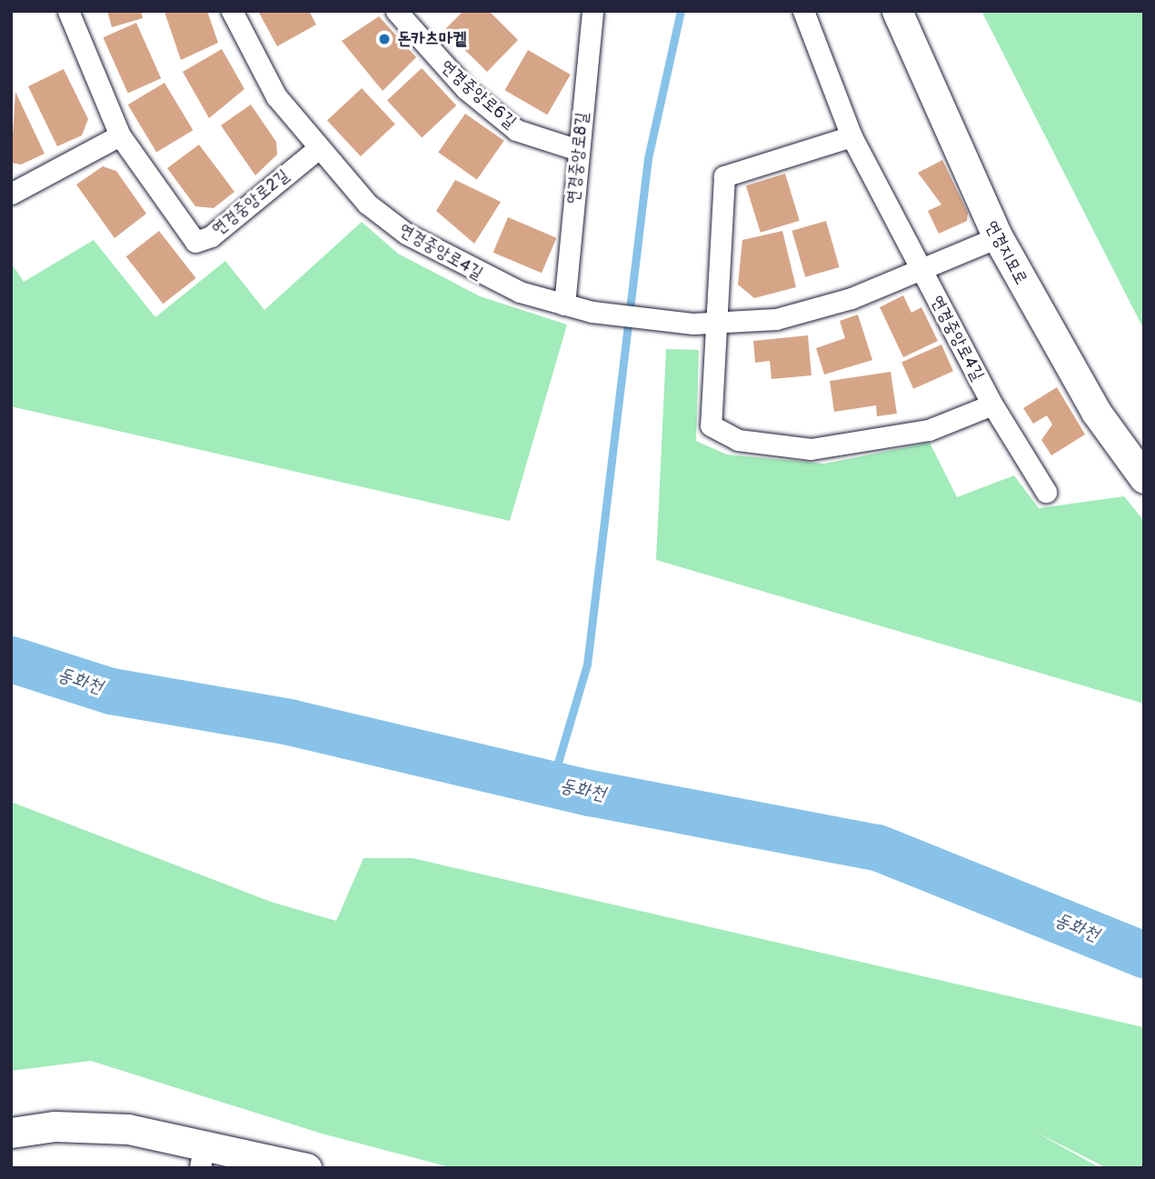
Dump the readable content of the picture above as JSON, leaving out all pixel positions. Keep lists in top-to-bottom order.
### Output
{
  "streets": {
    "street": [
      "연경중앙로6길",
      "연경중앙로8길",
      "연경중앙로2길",
      "연경중앙로4길",
      "연경지묘로"
    ]
  },
  "crossings": [
    ["연경중앙로6길", "연경중앙로8길"],
    ["연경중앙로8길", "연경중앙로4길"],
    ["연경중앙로2길", "연경중앙로4길"],
    ["연경중앙로4길", "연경지묘로"]
  ],
  "water": ["동화천"],
  "places": ["돈카츠마켙"]
}
